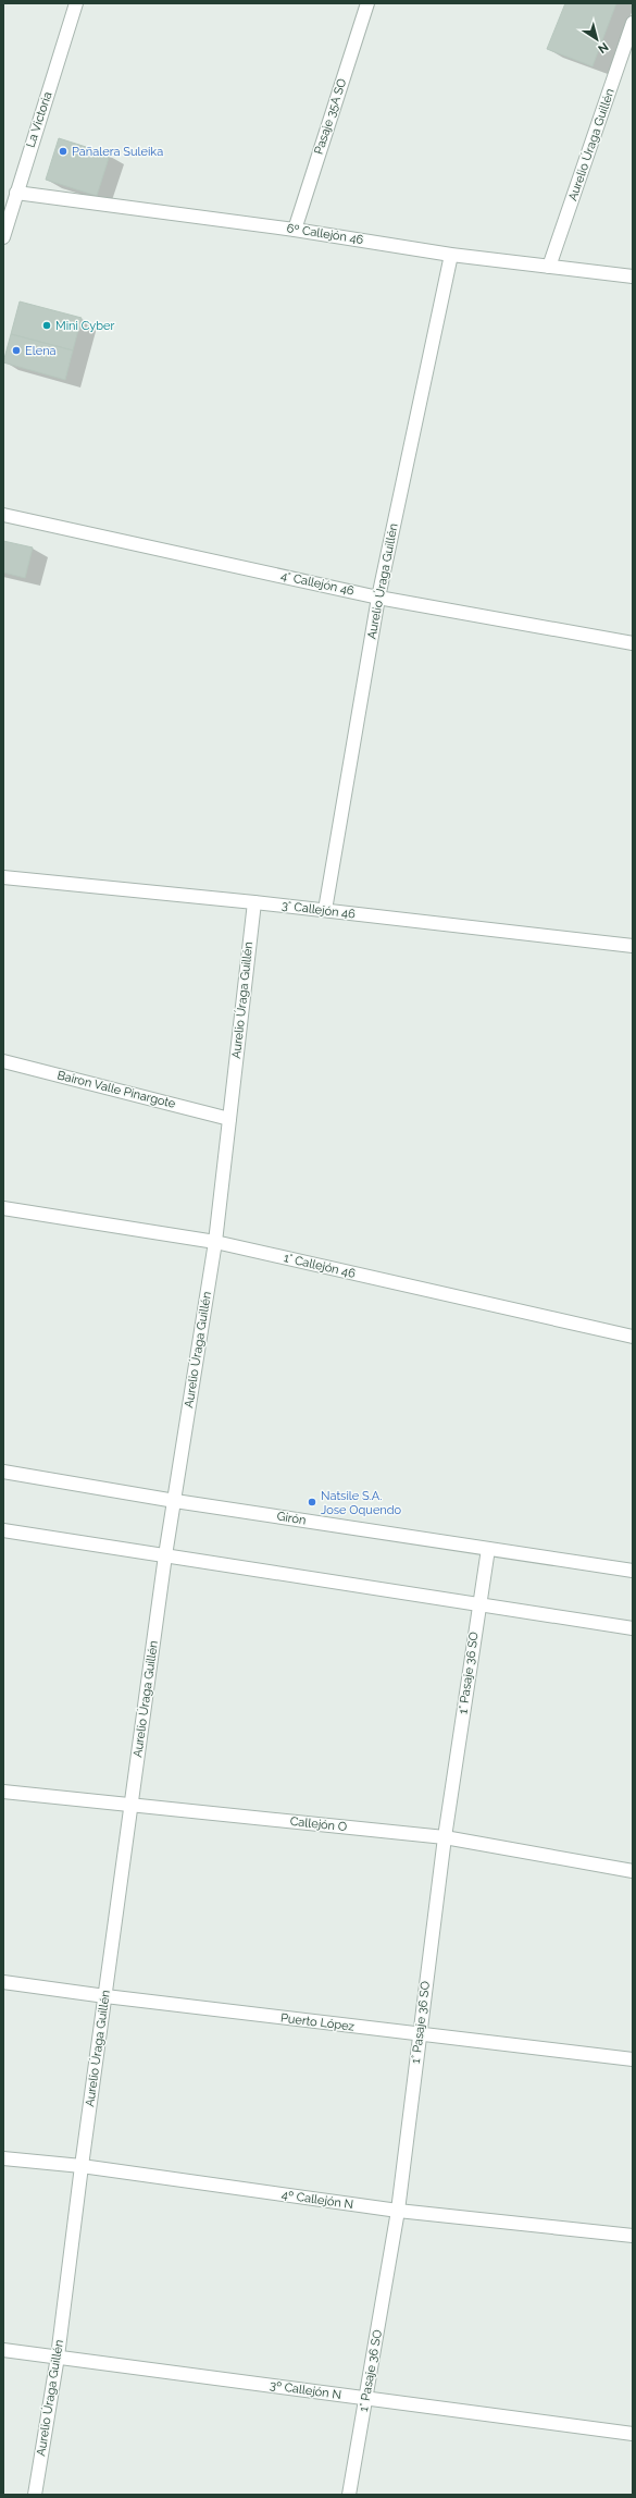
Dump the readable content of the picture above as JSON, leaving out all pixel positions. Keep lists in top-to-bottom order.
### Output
{
  "streets": {
    "street": [
      "Pasaje 35A SO",
      "La Victoria",
      "Aurelio Úraga Guillén",
      "6º Callejón 46",
      "4° Callejón 46",
      "3° Callejón 46",
      "Bairon Valle Pinargote",
      "1° Callejón 46",
      "Girón",
      "1° Pasaje 36 SO",
      "Callejón O",
      "Puerto López",
      "4º Callejón N",
      "3º Callejón N"
    ]
  },
  "crossings": [
    ["Pasaje 35A SO", "6º Callejón 46"],
    ["La Victoria", "6º Callejón 46"],
    ["Aurelio Úraga Guillén", "6º Callejón 46"],
    ["Aurelio Úraga Guillén", "4° Callejón 46"],
    ["Aurelio Úraga Guillén", "3° Callejón 46"],
    ["Aurelio Úraga Guillén", "Bairon Valle Pinargote"],
    ["Aurelio Úraga Guillén", "1° Callejón 46"],
    ["Aurelio Úraga Guillén", "Girón"],
    ["Aurelio Úraga Guillén", "Callejón O"],
    ["Aurelio Úraga Guillén", "Puerto López"],
    ["Aurelio Úraga Guillén", "4º Callejón N"],
    ["Aurelio Úraga Guillén", "3º Callejón N"],
    ["Girón", "1° Pasaje 36 SO"],
    ["1° Pasaje 36 SO", "Callejón O"],
    ["1° Pasaje 36 SO", "Puerto López"],
    ["1° Pasaje 36 SO", "4º Callejón N"],
    ["1° Pasaje 36 SO", "3º Callejón N"]
  ],
  "places": [
    "Pañalera Suleika",
    "Mini Cyber",
    "Elena",
    "Natsile S.A. Jose Oquendo"
  ],
  "north": "bottom right"
}
